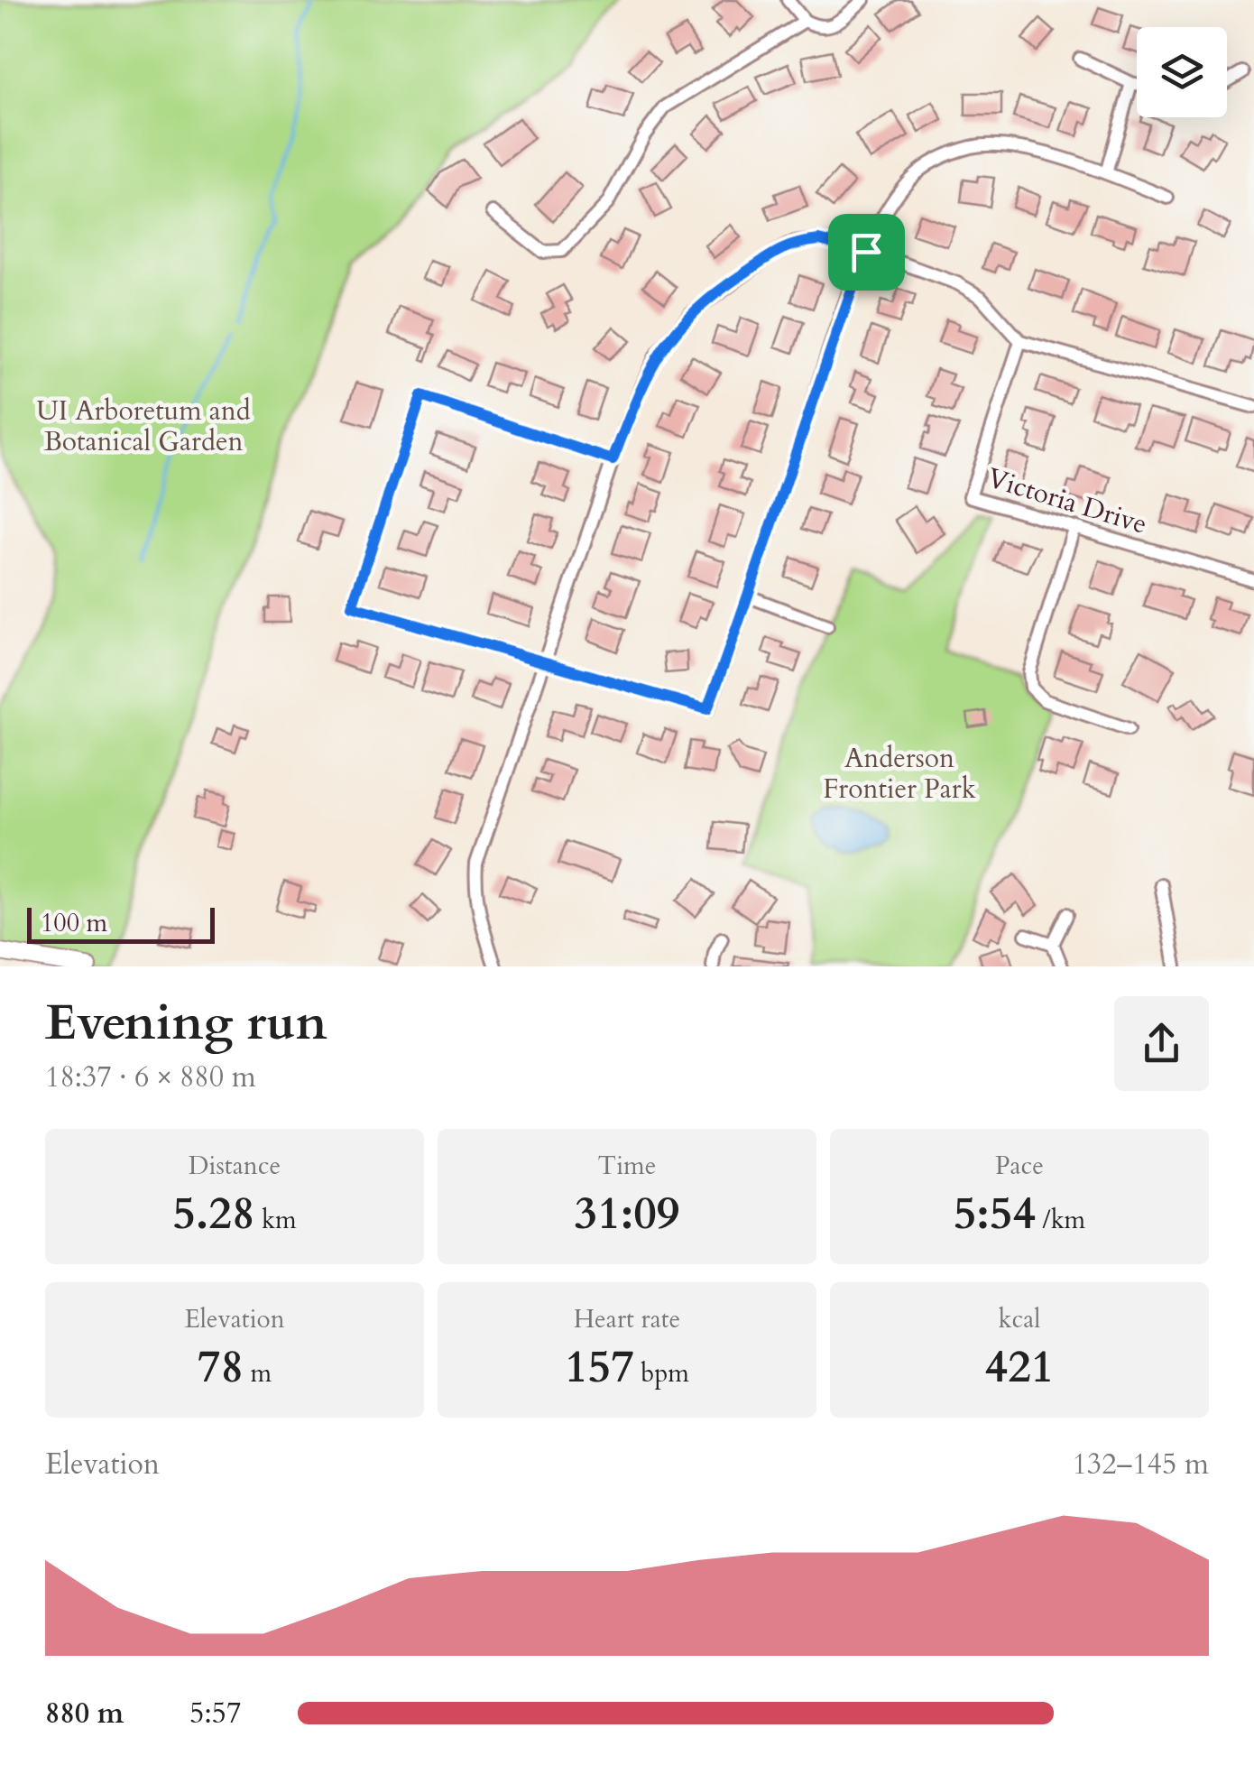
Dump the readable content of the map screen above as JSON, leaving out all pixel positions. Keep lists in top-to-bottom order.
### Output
{
  "streets": {
    "street": ["Victoria Drive"]
  },
  "parks": ["UI Arboretum and Botanical Garden", "Anderson Frontier Park"],
  "scale_bar": "100 m",
  "page": {
    "scale": "100 m",
    "heading": ["Evening run", "18:37 · 6 × 880 m"],
    "stats": [
      ["Distance", "5.28 km"],
      ["Time", "31:09"],
      ["Pace", "5:54 /km"],
      ["Elevation", "78 m"],
      ["Heart rate", "157 bpm"],
      ["kcal", "421"]
    ],
    "chart": ["Elevation", "132–145 m"],
    "list": [
      {
        "name": "880 m",
        "note": "5:57"
      }
    ]
  }
}
